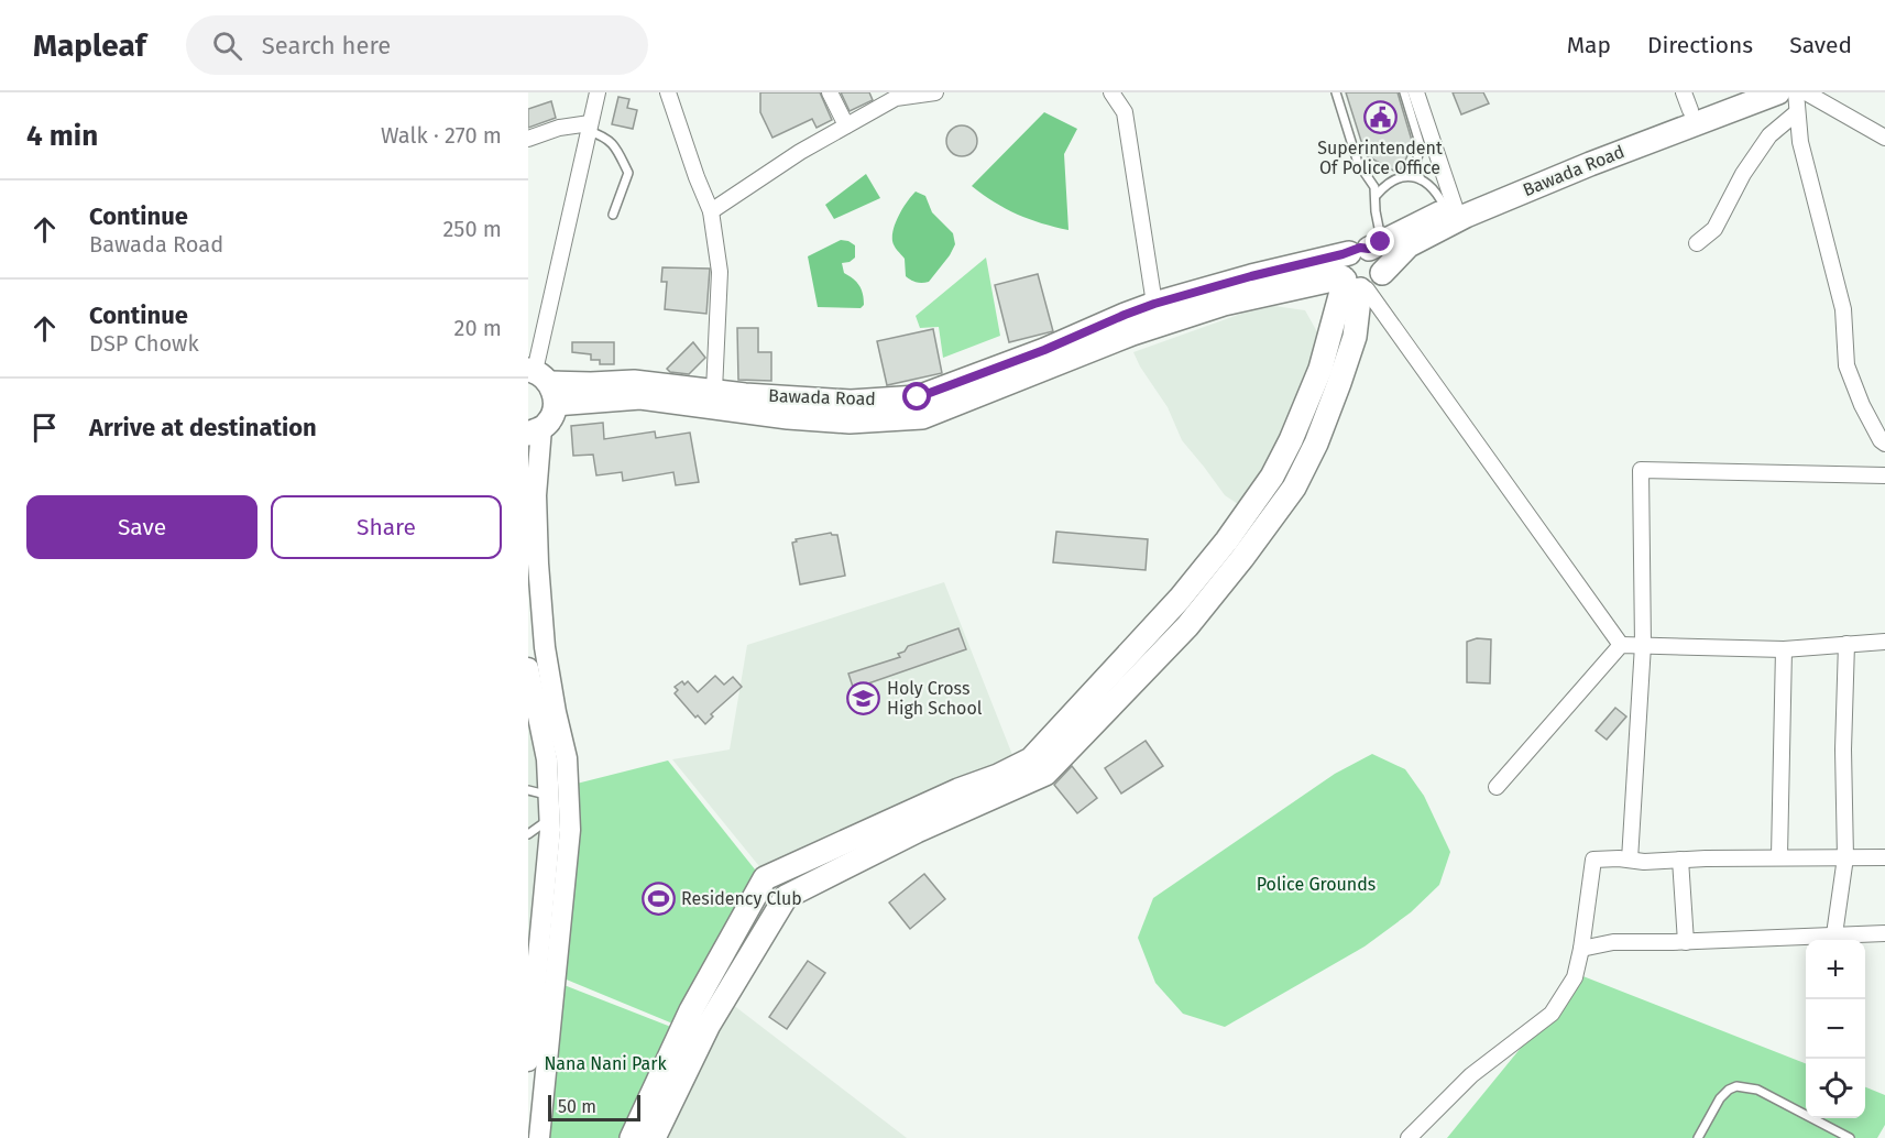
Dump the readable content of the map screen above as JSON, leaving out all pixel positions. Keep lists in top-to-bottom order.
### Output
{
  "streets": {
    "main road": ["Bawada Road"]
  },
  "parks": ["Police Grounds", "Nana Nani Park"],
  "places": {
    "public building": ["Superintendent Of Police Office"],
    "school or university": ["Holy Cross High School"],
    "sports": ["Residency Club"]
  },
  "scale_bar": "50 m",
  "page": {
    "header": "Mapleaf",
    "search": "Search here",
    "nav": ["Map", "Directions", "Saved"],
    "heading": ["4 min", "Walk · 270 m"],
    "list": [
      ["Continue", "Bawada Road", "250 m"],
      ["Continue", "DSP Chowk", "20 m"],
      "Arrive at destination"
    ],
    "buttons": ["Save", "Share"],
    "map_buttons": ["+", "−"],
    "scale": "50 m"
  }
}
